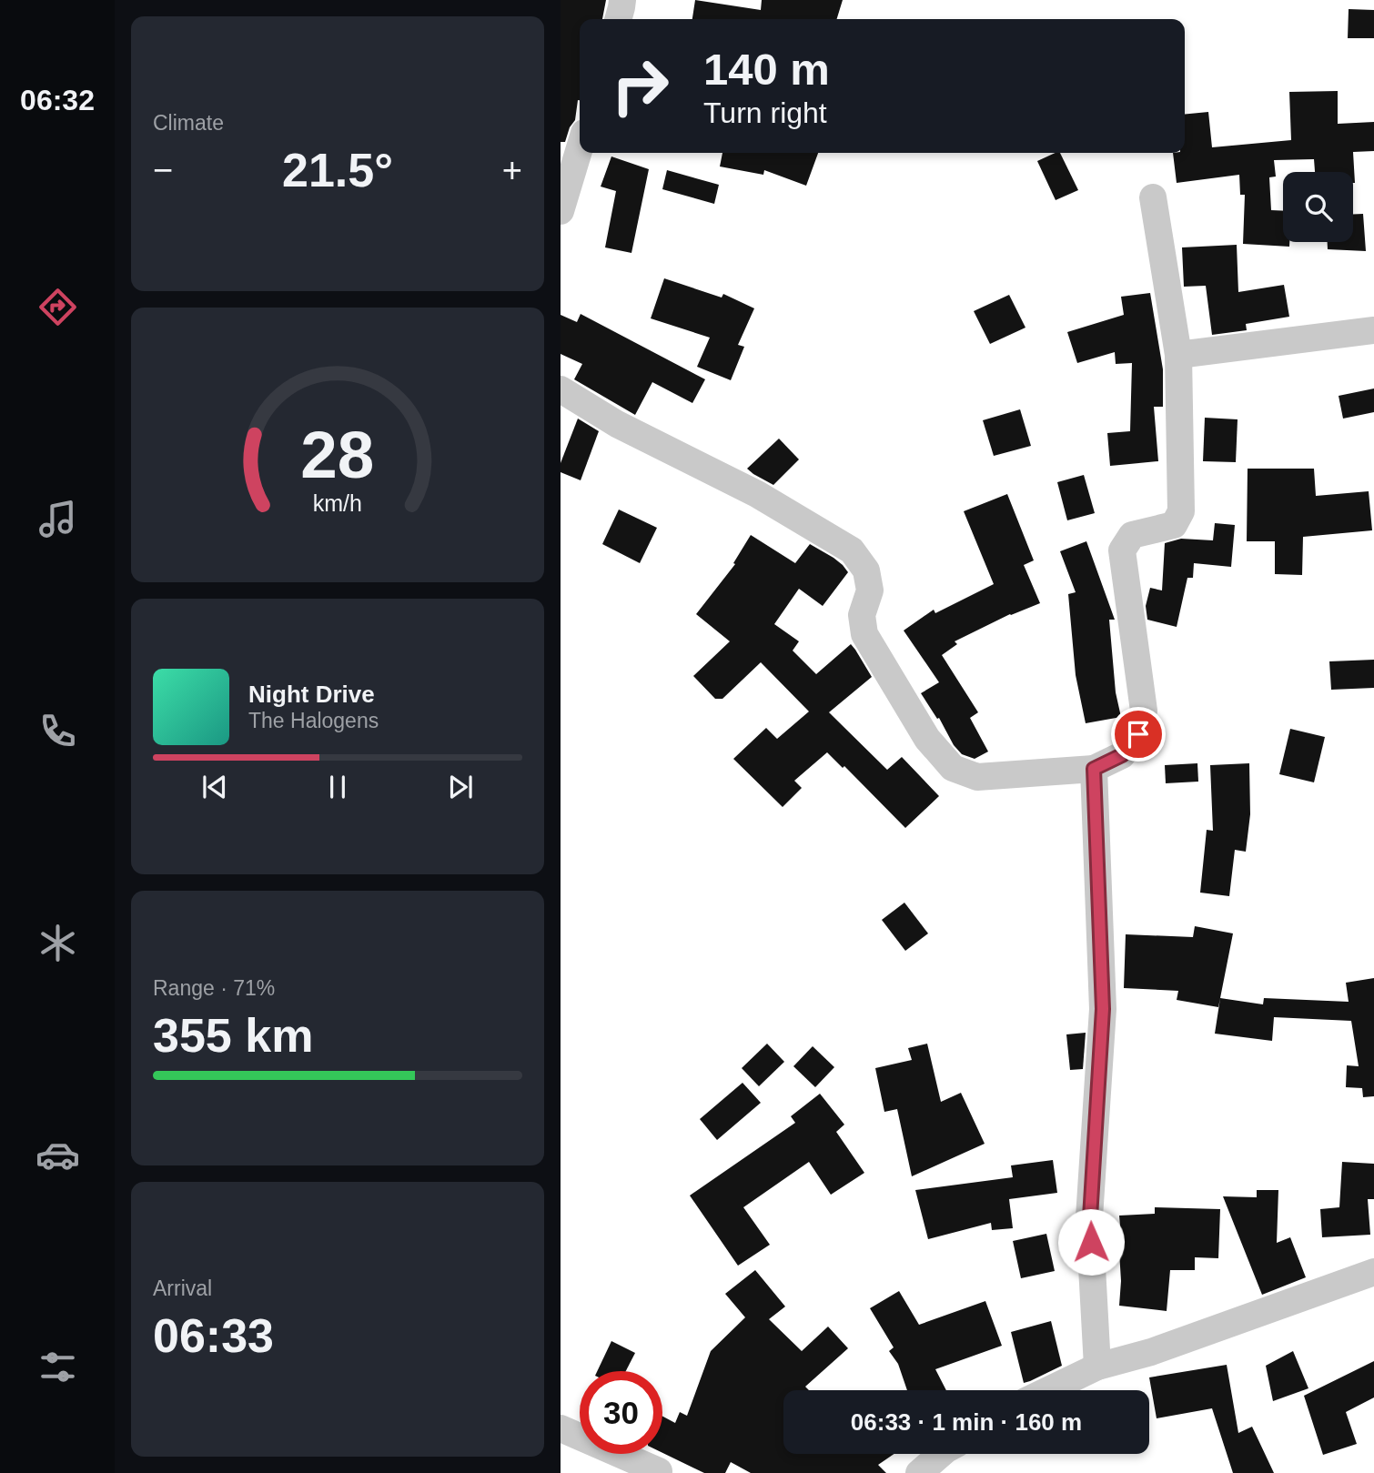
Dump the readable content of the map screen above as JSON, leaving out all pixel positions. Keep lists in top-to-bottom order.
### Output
{
  "page": {
    "tabs": "06:32",
    "tile": [
      "Climate",
      ["Range · 71%", "355 km"],
      ["Arrival", "06:33"]
    ],
    "turn": ["140 m", "Turn right"],
    "heat": ["−", "21.5°", "+"],
    "song": ["Night Drive", "The Halogens"],
    "limit": "30",
    "trip": "06:33 · 1 min · 160 m",
    "gauge": ["28", "km/h"]
  }
}
